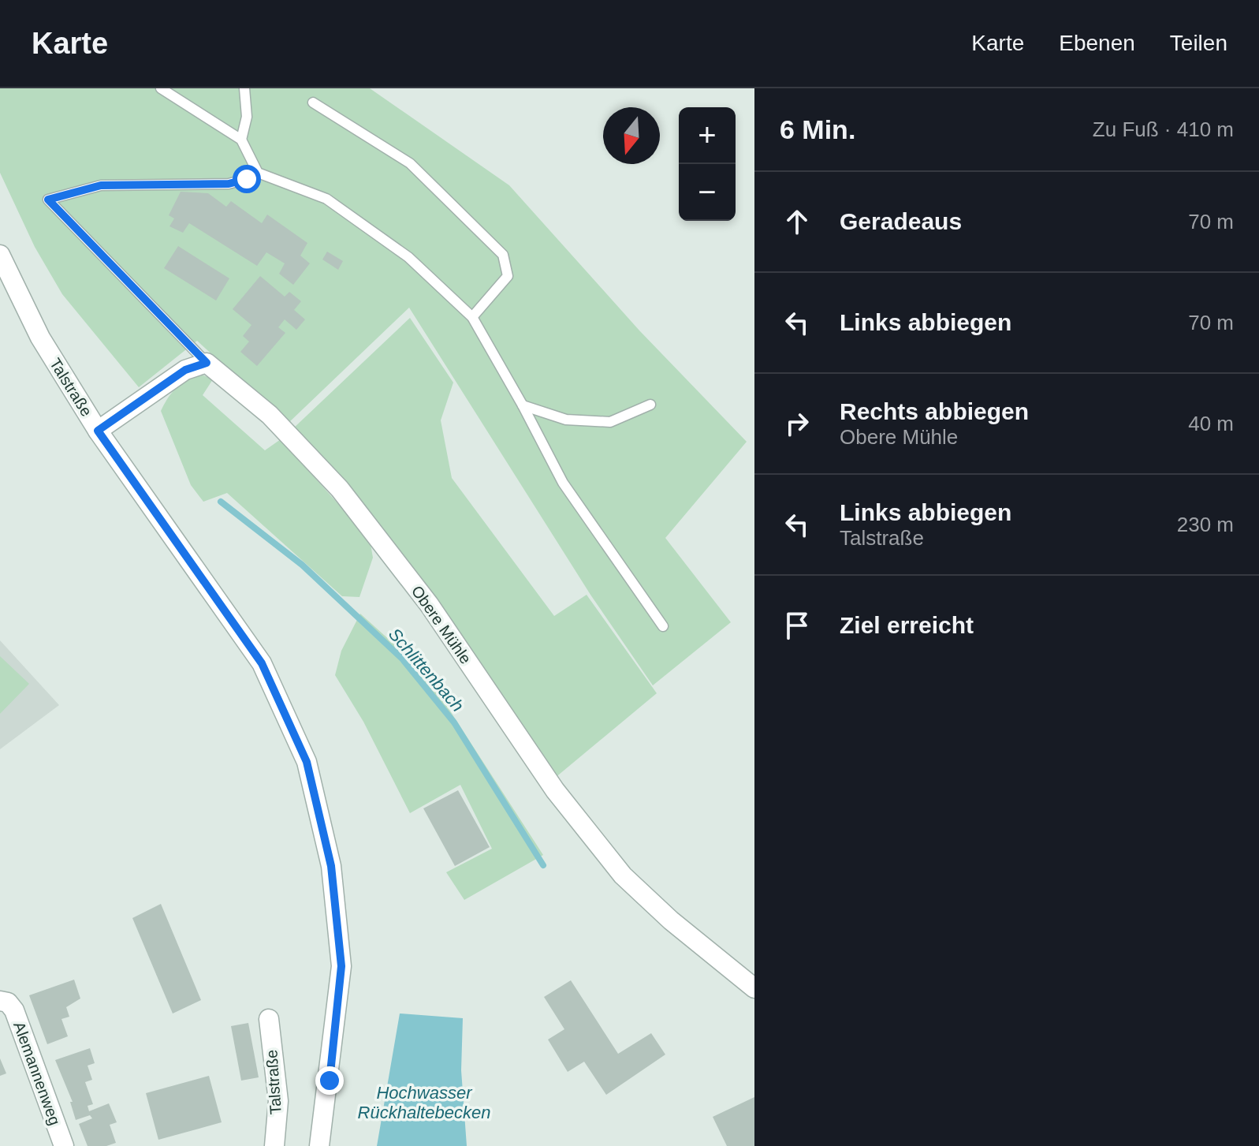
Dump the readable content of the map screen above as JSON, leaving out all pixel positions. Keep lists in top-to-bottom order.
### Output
{
  "streets": {
    "street": ["Talstraße", "Obere Mühle", "Alemannenweg"]
  },
  "water": ["Schlittenbach", "Hochwasser Rückhaltebecken"],
  "north": "bottom",
  "page": {
    "header": "Karte",
    "nav": ["Karte", "Ebenen", "Teilen"],
    "heading": ["6 Min.", "Zu Fuß · 410 m"],
    "map_buttons": ["+", "−"],
    "list": [
      ["Geradeaus", "70 m"],
      ["Links abbiegen", "70 m"],
      ["Rechts abbiegen", "Obere Mühle", "40 m"],
      ["Links abbiegen", "Talstraße", "230 m"],
      "Ziel erreicht"
    ]
  }
}
